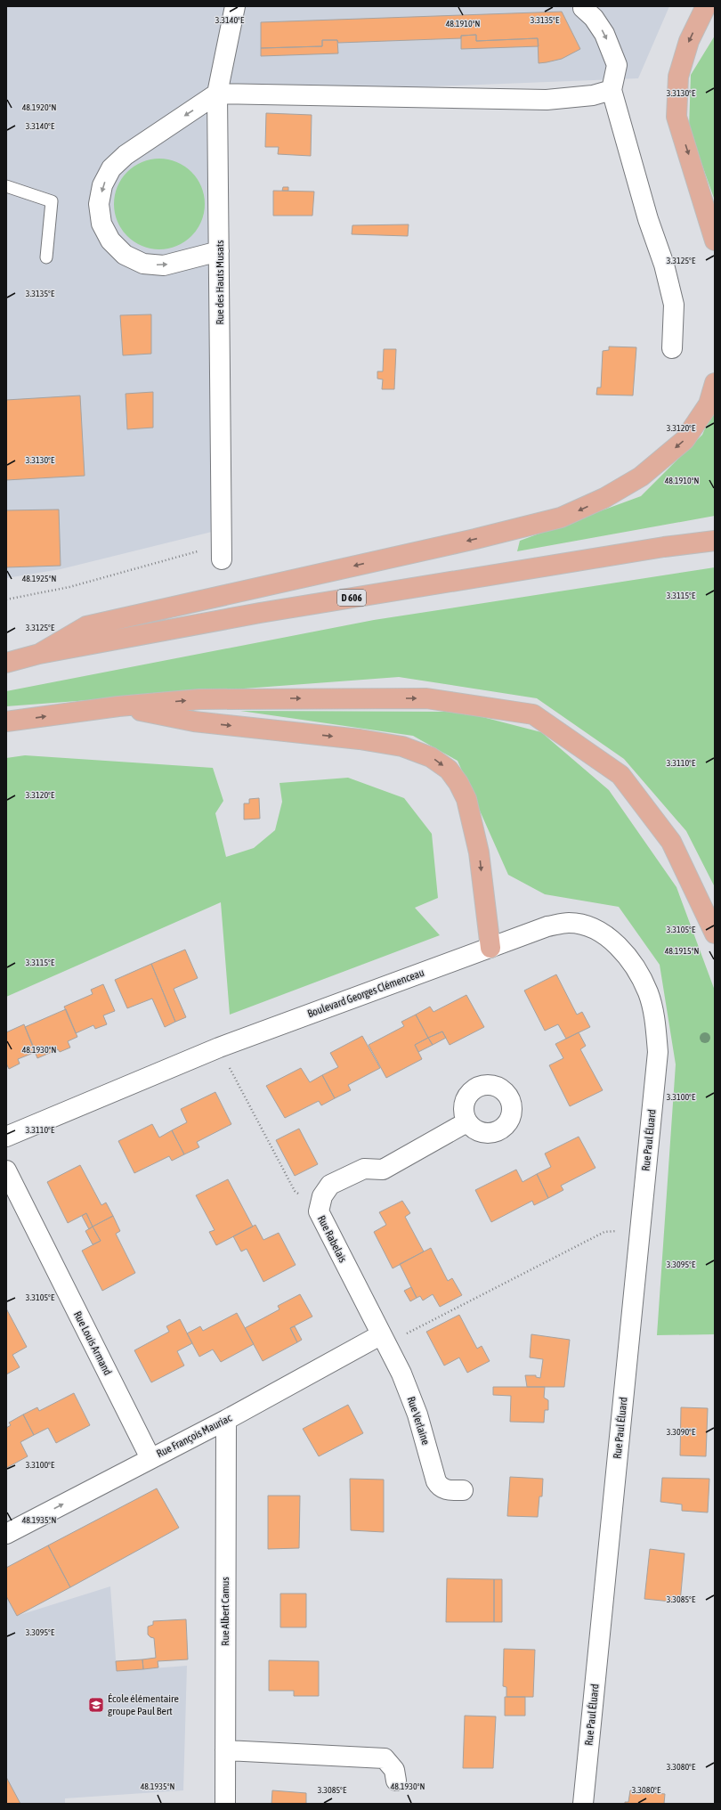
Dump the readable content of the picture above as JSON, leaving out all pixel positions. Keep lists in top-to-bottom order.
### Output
{
  "streets": {
    "main road": ["D 606"],
    "street": [
      "Rue des Hauts Musats",
      "Boulevard Georges Clémenceau",
      "Rue Paul Éluard",
      "Rue Rabelais",
      "Rue Louis Armand",
      "Rue Verlaine",
      "Rue François Mauriac",
      "Rue Albert Camus"
    ]
  },
  "crossings": [
    ["Boulevard Georges Clémenceau", "Rue Paul Éluard"],
    ["Rue Rabelais", "Rue Verlaine"],
    ["Rue Rabelais", "Rue François Mauriac"],
    ["Rue Louis Armand", "Rue François Mauriac"],
    ["Rue Verlaine", "Rue François Mauriac"],
    ["Rue François Mauriac", "Rue Albert Camus"]
  ],
  "one_way": ["Rue François Mauriac"],
  "places": {
    "school or university": ["École élémentaire groupe Paul Bert"]
  },
  "coordinates": [
    "3.3140°E",
    "3.3135°E",
    "48.1910°N",
    "3.3130°E",
    "48.1920°N",
    "3.3125°E",
    "3.3120°E",
    "48.1925°N",
    "3.3115°E",
    "3.3110°E",
    "3.3105°E",
    "48.1915°N",
    "48.1930°N",
    "3.3100°E",
    "3.3095°E",
    "3.3090°E",
    "48.1935°N",
    "3.3085°E",
    "3.3080°E"
  ]
}
